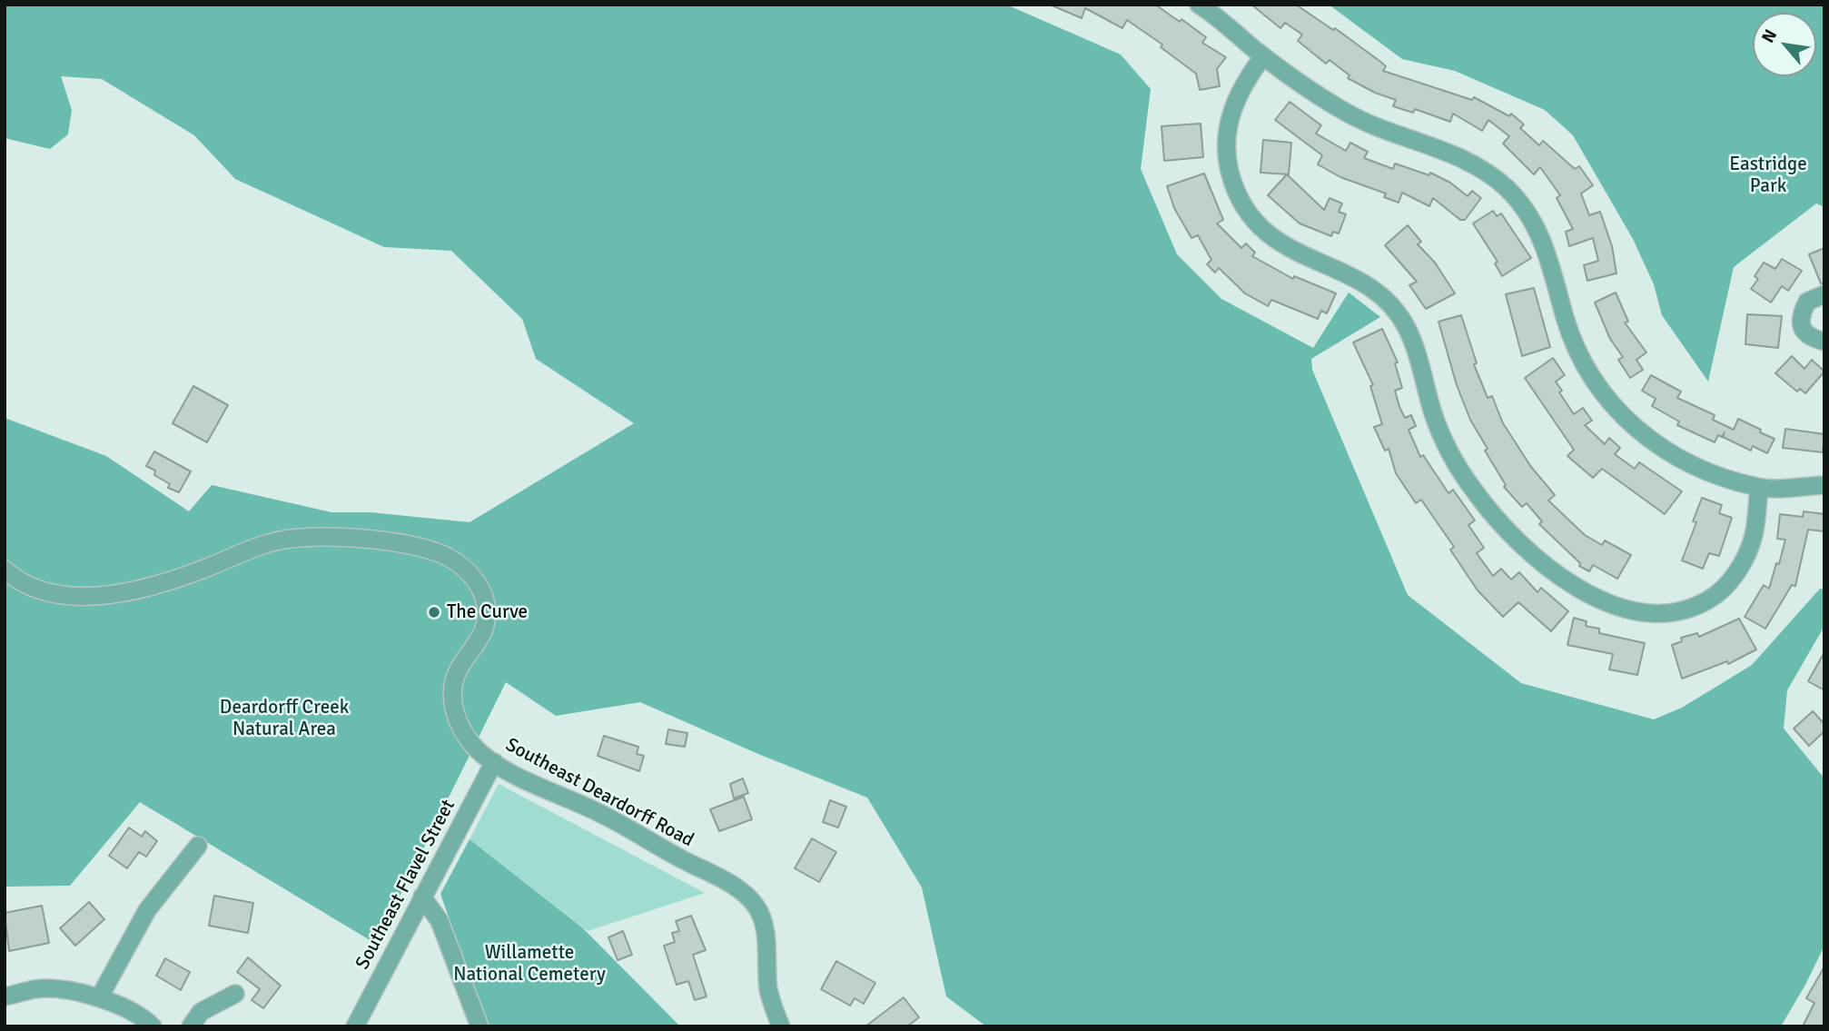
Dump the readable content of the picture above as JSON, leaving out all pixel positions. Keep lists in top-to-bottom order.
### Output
{
  "streets": {
    "street": ["Southeast Deardorff Road", "Southeast Flavel Street"]
  },
  "crossings": [
    ["Southeast Deardorff Road", "Southeast Flavel Street"]
  ],
  "parks": ["Eastridge Park", "Deardorff Creek Natural Area", "Willamette National Cemetery"],
  "places": ["The Curve"],
  "north": "top left"
}
